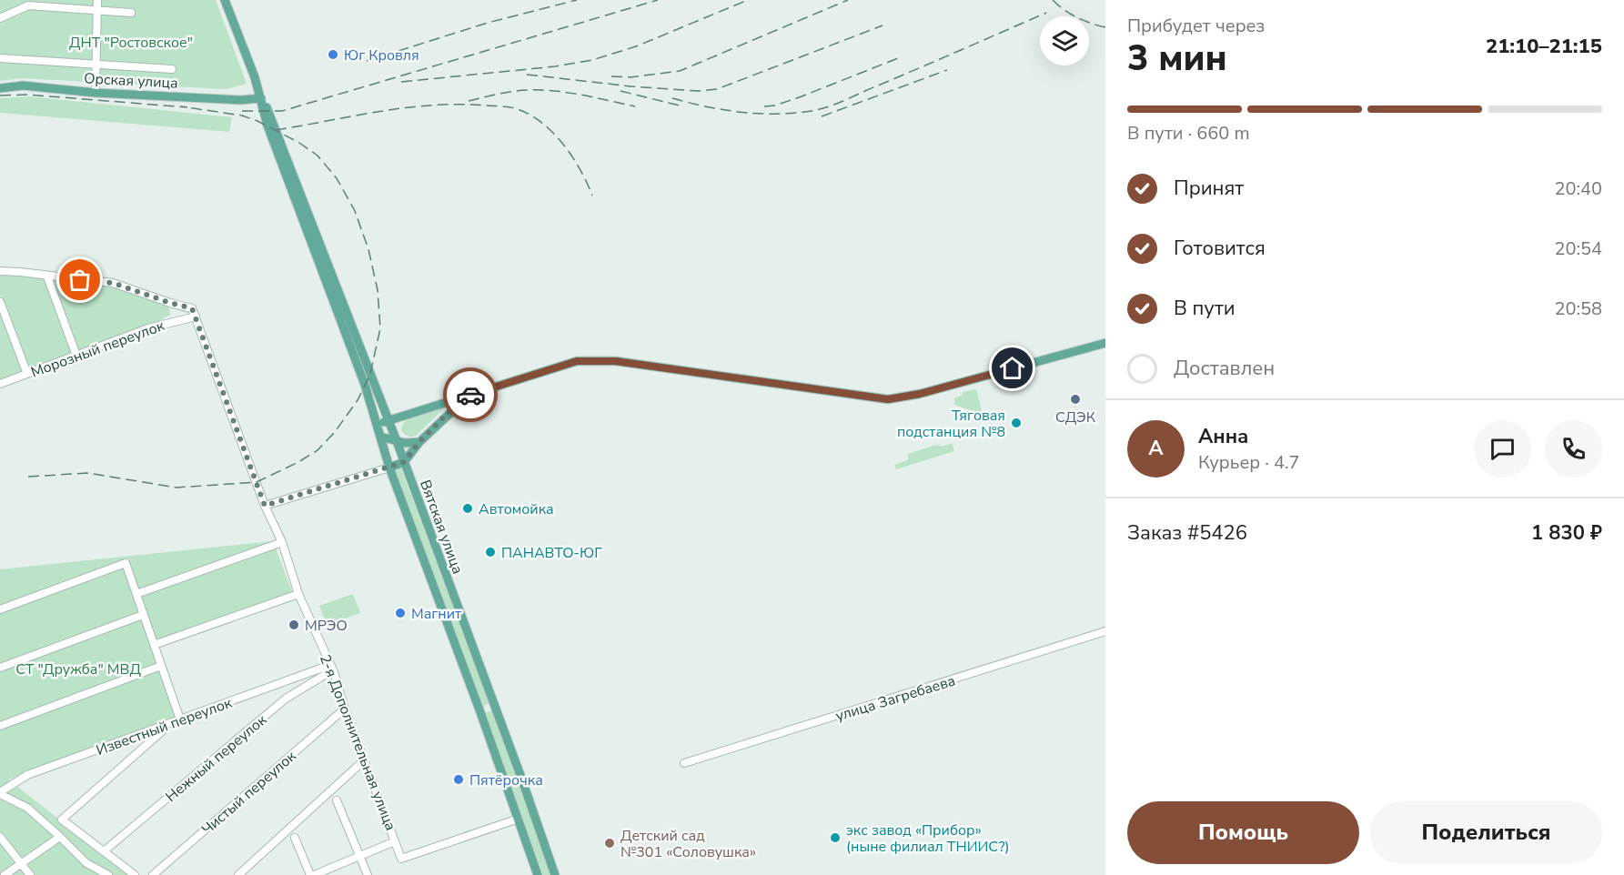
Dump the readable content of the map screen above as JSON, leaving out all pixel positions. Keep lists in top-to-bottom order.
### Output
{
  "streets": {
    "main road": ["Орская улица", "Вятская улица"],
    "street": [
      "Морозный переулок",
      "улица Загребаева",
      "Известный переулок",
      "2-я Дополнительная улица",
      "Нежный переулок",
      "Чистый переулок"
    ]
  },
  "crossings": [
    ["Орская улица", "Вятская улица"],
    ["Морозный переулок", "2-я Дополнительная улица"],
    ["Вятская улица", "2-я Дополнительная улица"],
    ["Известный переулок", "2-я Дополнительная улица"],
    ["Известный переулок", "Нежный переулок"],
    ["2-я Дополнительная улица", "Нежный переулок"],
    ["2-я Дополнительная улица", "Чистый переулок"]
  ],
  "parks": ["ДНТ \"Ростовское\"", "СТ \"Дружба\" МВД"],
  "places": [
    "Юг Кровля",
    "СДЭК",
    "Тяговая подстанция №8",
    "Автомойка",
    "ПАНАВТО-ЮГ",
    "Магнит",
    "МРЭО",
    "Пятёрочка",
    "экс завод «Прибор» (ныне филиал ТНИИС?)",
    "Детский сад №301 «Соловушка»"
  ],
  "page": {
    "heading": ["3 мин", "Прибудет через", "21:10–21:15"],
    "panel": [
      "Анна",
      "Курьер · 4.7",
      "Заказ #5426",
      "1 830 ₽"
    ],
    "bar": "В пути · 660 m",
    "list": [
      ["Принят", "20:40"],
      ["Готовится", "20:54"],
      ["В пути", "20:58"],
      "Доставлен"
    ],
    "round": "А",
    "buttons": ["Помощь", "Поделиться"]
  }
}
